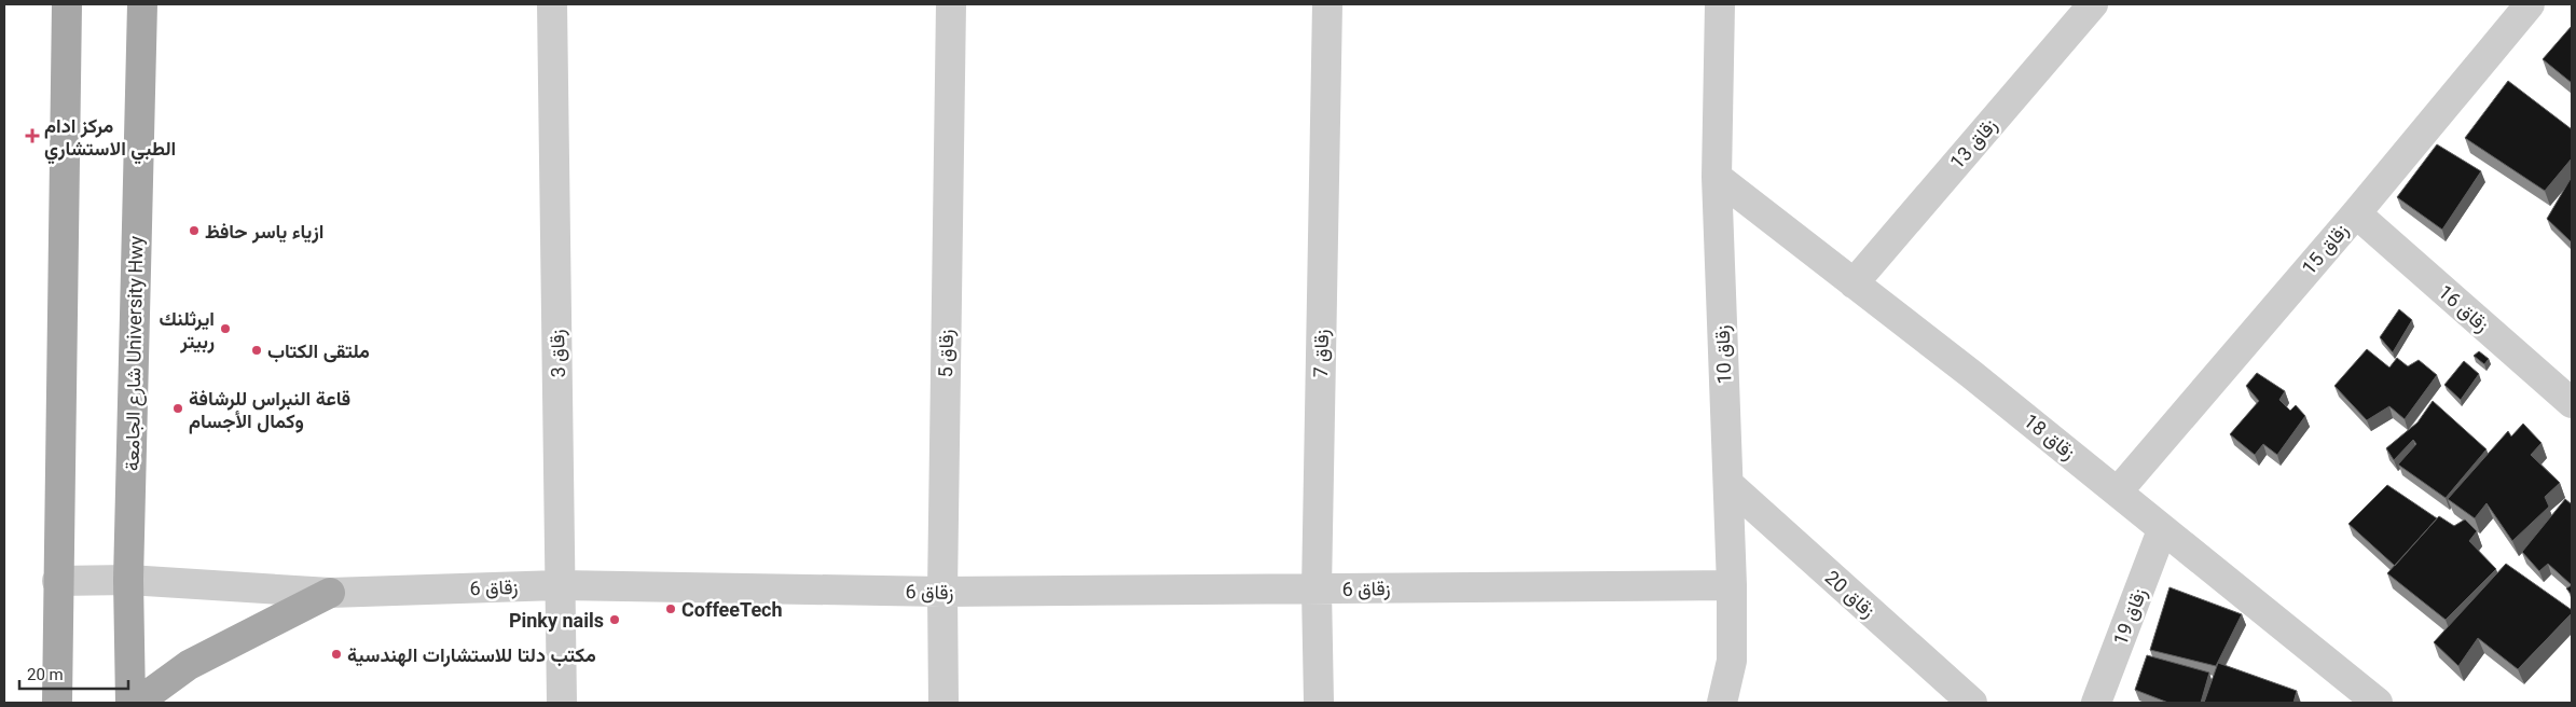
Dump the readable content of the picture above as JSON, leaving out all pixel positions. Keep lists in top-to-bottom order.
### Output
{
  "streets": {
    "main road": ["شارع الجامعة University Hwy"],
    "street": [
      "زقاق 13",
      "زقاق 15",
      "زقاق 16",
      "زقاق 3",
      "زقاق 5",
      "زقاق 7",
      "زقاق 10",
      "زقاق 18",
      "زقاق 6",
      "زقاق 20",
      "زقاق 19"
    ]
  },
  "crossings": [
    ["زقاق 13", "زقاق 18"],
    ["زقاق 15", "زقاق 16"],
    ["زقاق 15", "زقاق 18"],
    ["شارع الجامعة University Hwy", "زقاق 6"],
    ["زقاق 3", "زقاق 6"],
    ["زقاق 5", "زقاق 6"],
    ["زقاق 7", "زقاق 6"],
    ["زقاق 10", "زقاق 18"],
    ["زقاق 10", "زقاق 6"],
    ["زقاق 10", "زقاق 20"],
    ["زقاق 18", "زقاق 19"]
  ],
  "places": {
    "health": ["مركز ادام الطبي الاستشاري"],
    "other": [
      "ازياء ياسر حافظ",
      "ايرثلنك ربيتر",
      "ملتقى الكتاب",
      "قاعة النبراس للرشافة وكمال الأجسام",
      "CoffeeTech",
      "Pinky nails",
      "مكتب دلتا للاستشارات الهندسية"
    ]
  },
  "scale_bar": "20 m"
}
